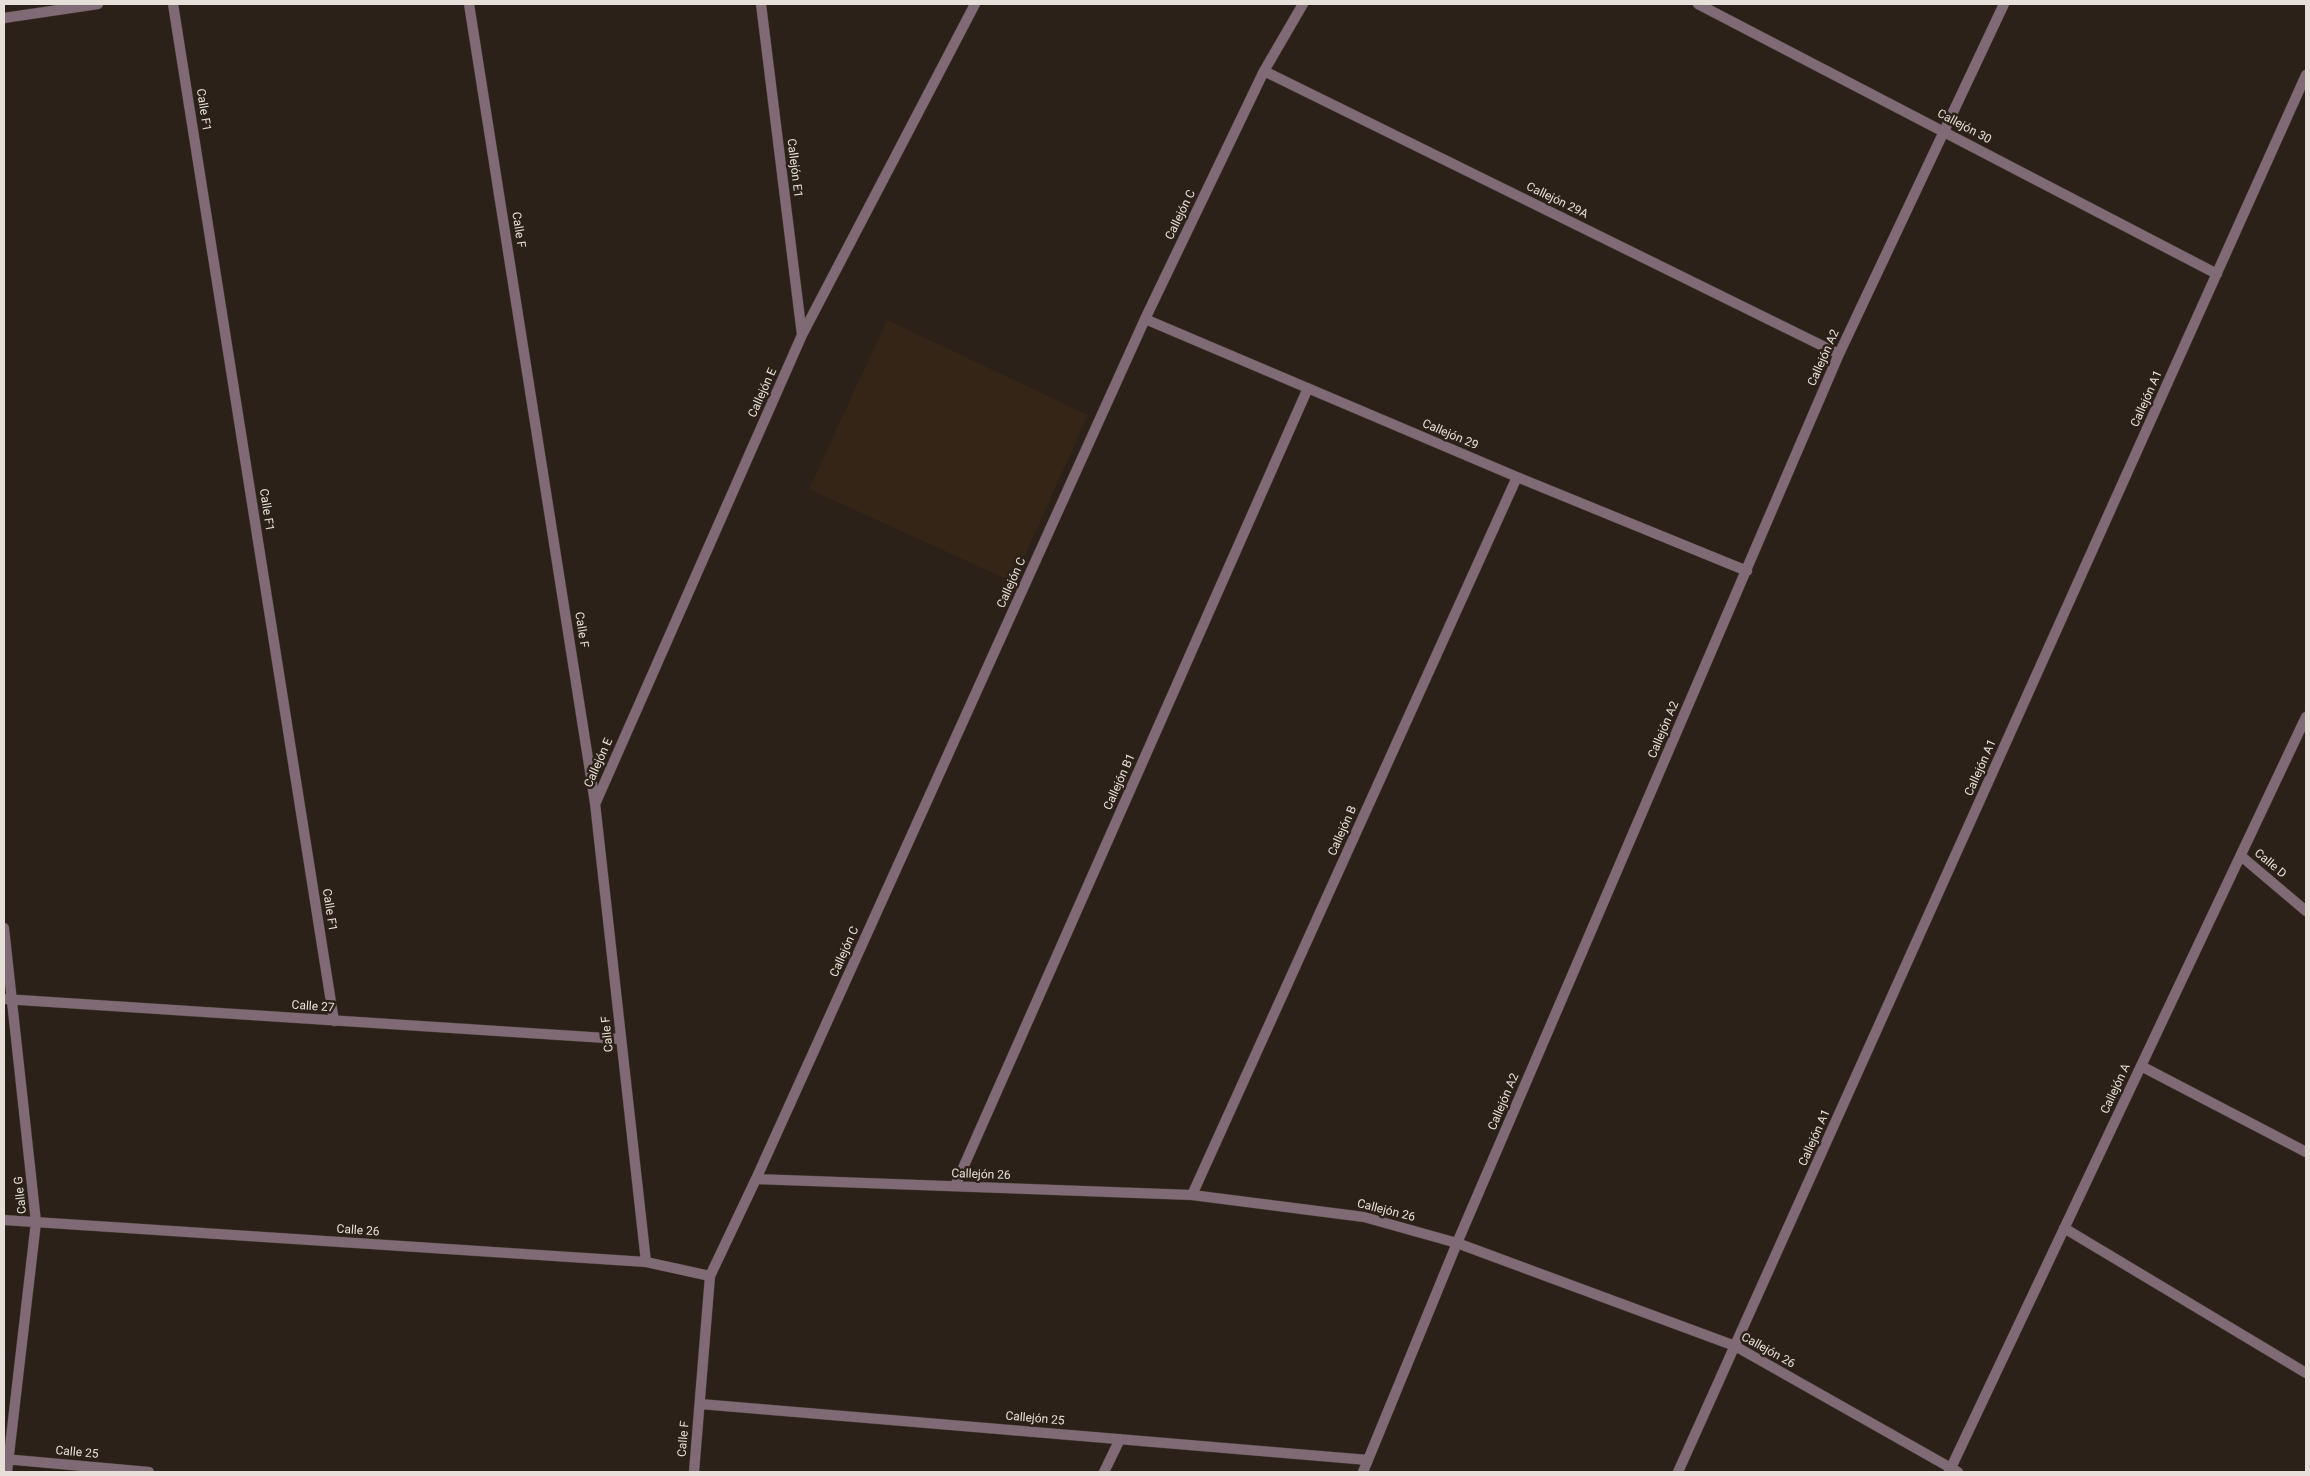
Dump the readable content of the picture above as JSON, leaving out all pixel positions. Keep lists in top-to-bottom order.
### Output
{
  "streets": {
    "street": [
      "Calle F1",
      "Callejón 30",
      "Callejón E1",
      "Callejón 29A",
      "Callejón C",
      "Calle F",
      "Callejón A2",
      "Callejón E",
      "Callejón A1",
      "Callejón 29",
      "Callejón B1",
      "Callejón B",
      "Calle D",
      "Calle 27",
      "Callejón A",
      "Callejón 26",
      "Calle G",
      "Calle 26",
      "Callejón 25",
      "Calle 25"
    ]
  },
  "crossings": [
    ["Calle F1", "Calle 27"],
    ["Callejón 30", "Callejón A2"],
    ["Callejón 30", "Callejón A1"],
    ["Callejón E1", "Callejón E"],
    ["Callejón 29A", "Callejón C"],
    ["Callejón 29A", "Callejón A2"],
    ["Callejón C", "Calle F"],
    ["Callejón C", "Callejón 29"],
    ["Callejón C", "Callejón 26"],
    ["Calle F", "Callejón E"],
    ["Calle F", "Calle 27"],
    ["Calle F", "Callejón 26"],
    ["Calle F", "Calle 26"],
    ["Calle F", "Callejón 25"],
    ["Callejón A2", "Callejón 29"],
    ["Callejón A2", "Callejón 26"],
    ["Callejón A2", "Callejón 25"],
    ["Callejón A1", "Callejón 26"],
    ["Callejón 29", "Callejón B1"],
    ["Callejón 29", "Callejón B"],
    ["Callejón B1", "Callejón 26"],
    ["Callejón B", "Callejón 26"],
    ["Calle D", "Callejón A"],
    ["Calle 27", "Calle G"],
    ["Callejón A", "Callejón 26"],
    ["Calle G", "Calle 26"],
    ["Calle G", "Calle 25"]
  ]
}
